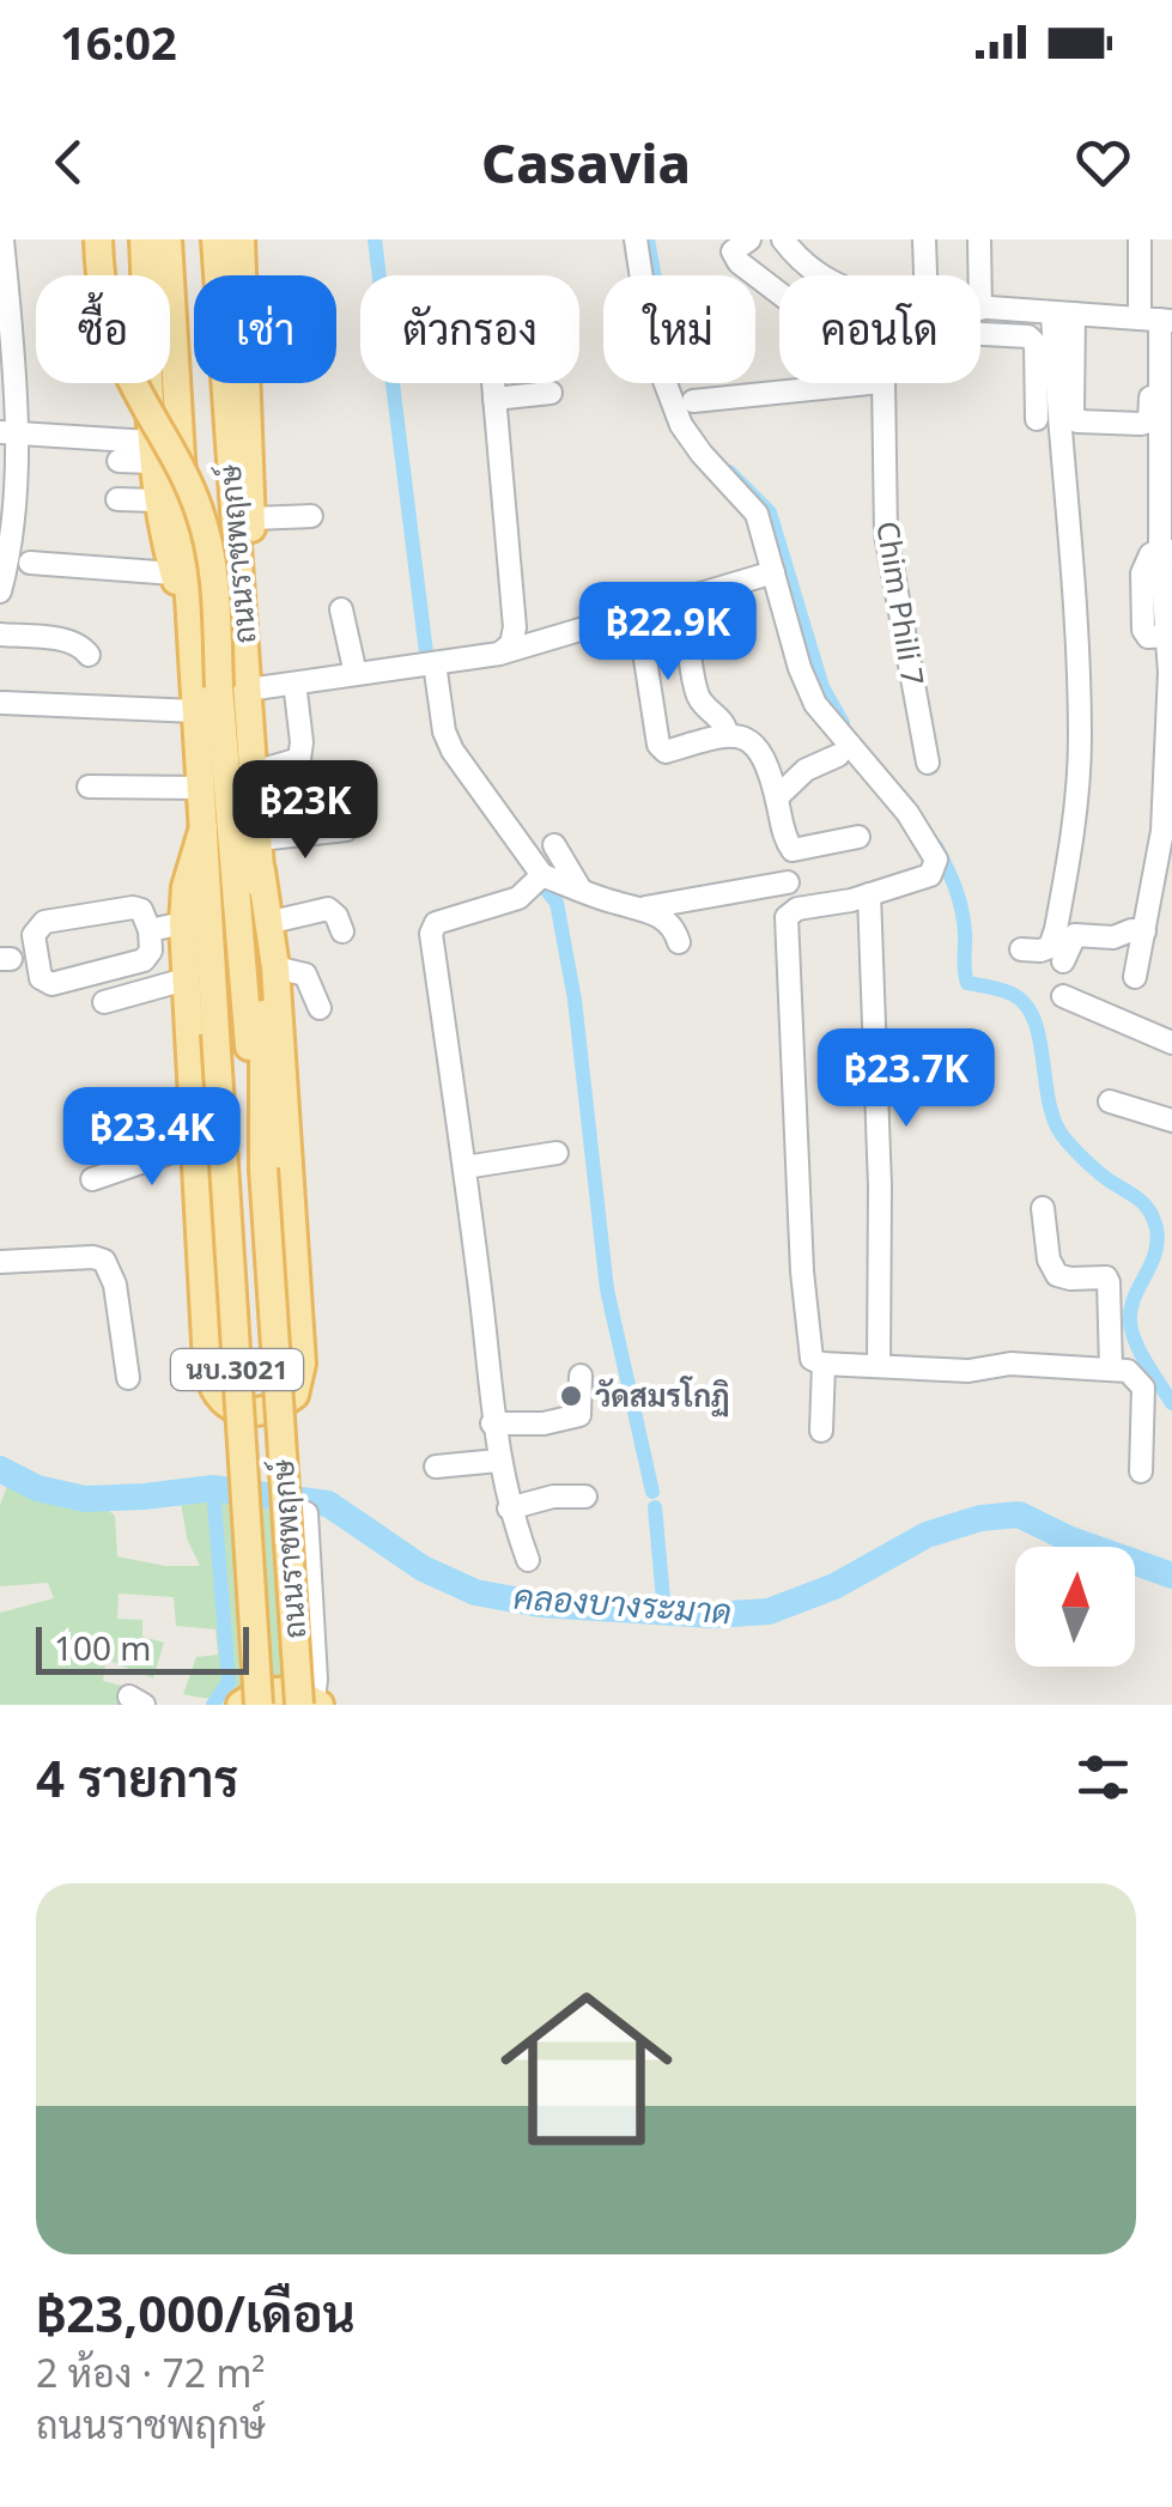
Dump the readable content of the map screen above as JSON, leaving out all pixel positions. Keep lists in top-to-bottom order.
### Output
{
  "streets": {
    "main road": ["ถนนราชพฤกษ์", "นบ.3021"],
    "street": ["Chim Phili 7"]
  },
  "water": ["คลองบางระมาด"],
  "places": ["วัดสมรโกฏิ"],
  "scale_bar": "100 m",
  "north": "top",
  "page": {
    "status": "16:02",
    "header": "Casavia",
    "chip": [
      "ซื้อ",
      "เช่า",
      "ตัวกรอง",
      "ใหม่",
      "คอนโด"
    ],
    "price": [
      "฿22.9K",
      "฿23K",
      "฿23.7K",
      "฿23.4K"
    ],
    "scale": "100 m",
    "heading": "4 รายการ",
    "list": [
      {
        "name": "฿23,000/เดือน",
        "note": "2 ห้อง · 72 m² · ถนนราชพฤกษ์"
      }
    ]
  }
}
